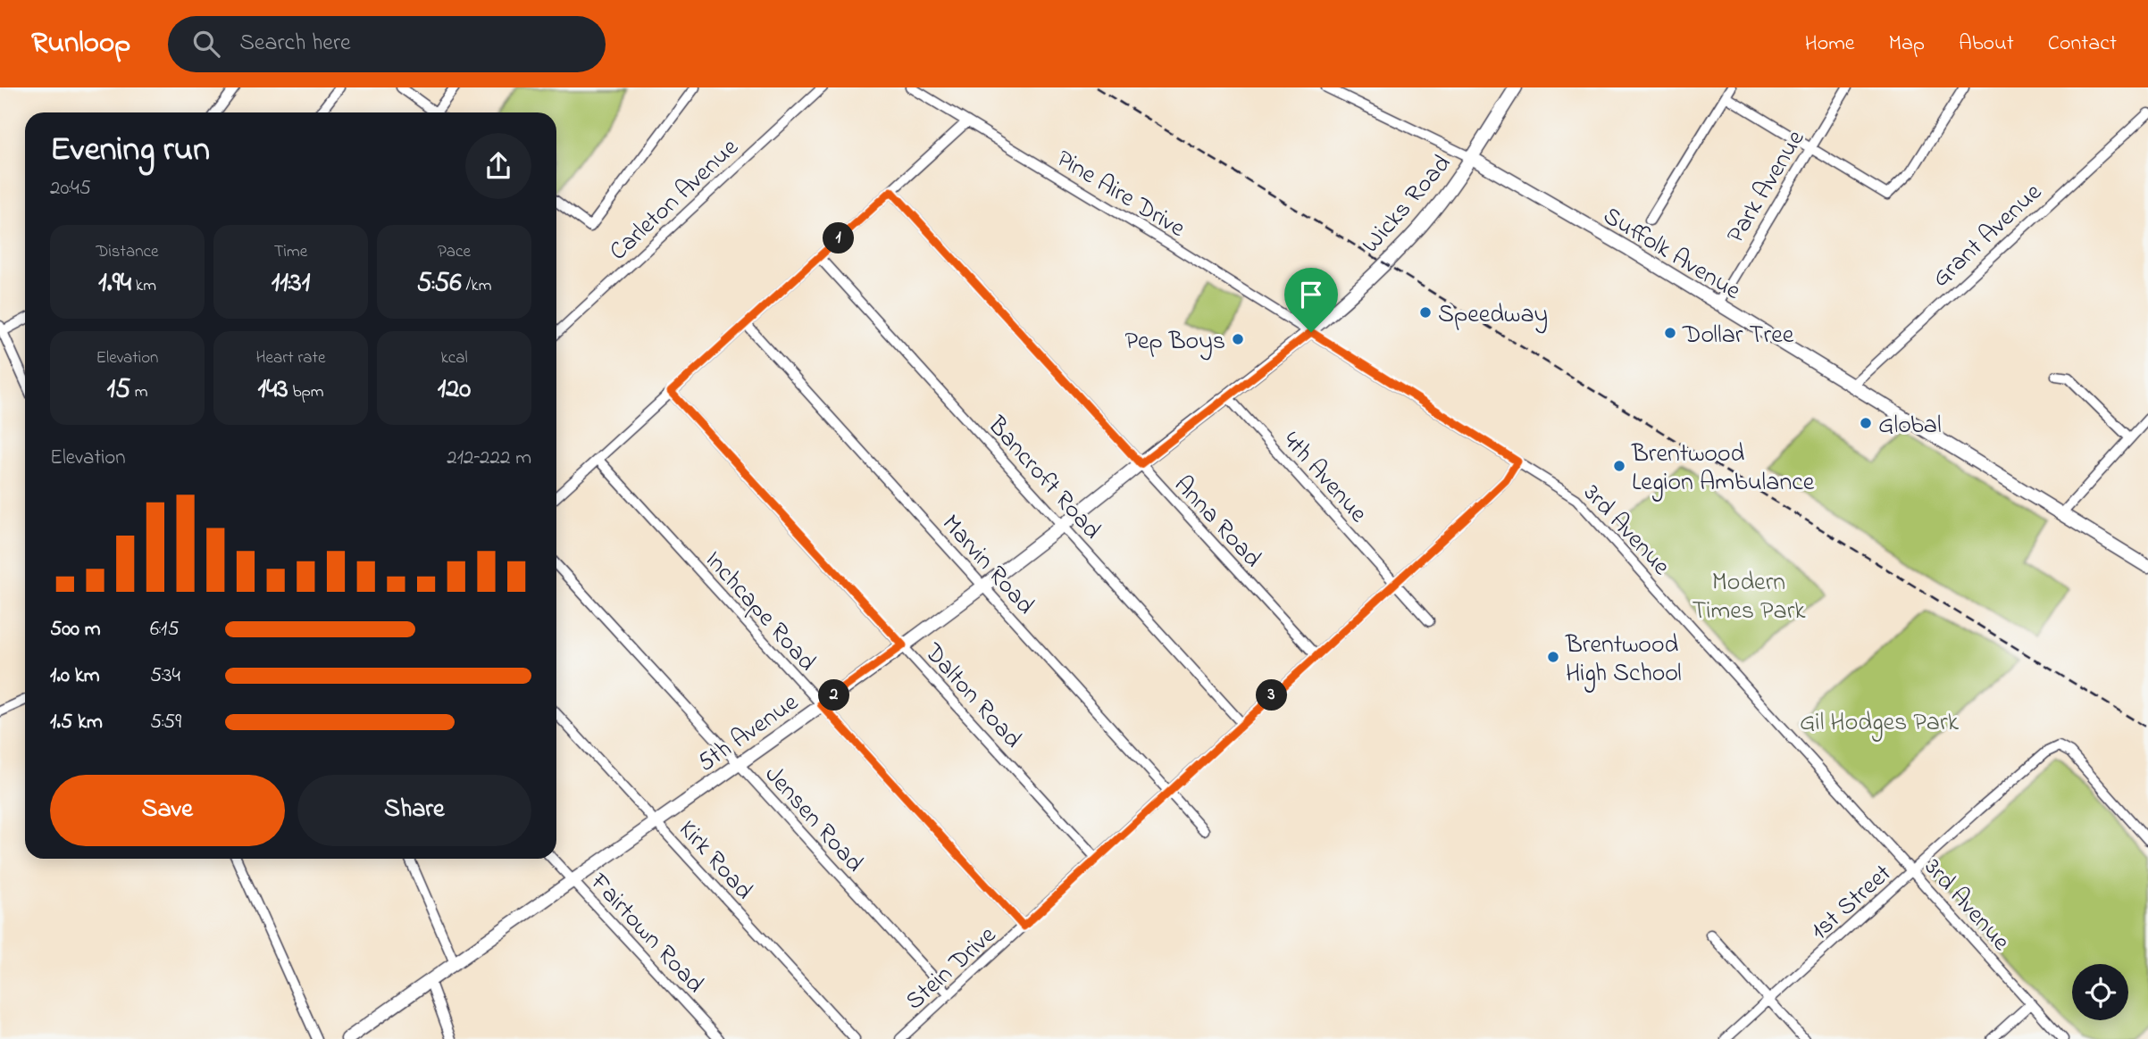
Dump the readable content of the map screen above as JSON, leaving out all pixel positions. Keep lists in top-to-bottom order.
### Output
{
  "streets": {
    "main road": ["Wicks Road", "Suffolk Avenue", "5th Avenue"],
    "street": [
      "Park Avenue",
      "Pine Aire Drive",
      "Carleton Avenue",
      "Grant Avenue",
      "4th Avenue",
      "Bancroft Road",
      "Anna Road",
      "3rd Avenue",
      "Marvin Road",
      "Inchcape Road",
      "Dalton Road",
      "Jensen Road",
      "Kirk Road",
      "1st Street",
      "Fairtown Road",
      "Stein Drive"
    ]
  },
  "crossings": [
    ["Park Avenue", "Suffolk Avenue"],
    ["Pine Aire Drive", "Wicks Road"],
    ["Pine Aire Drive", "3rd Avenue"],
    ["Pine Aire Drive", "5th Avenue"],
    ["Wicks Road", "Suffolk Avenue"],
    ["Wicks Road", "3rd Avenue"],
    ["Wicks Road", "5th Avenue"],
    ["Grant Avenue", "Suffolk Avenue"],
    ["4th Avenue", "5th Avenue"],
    ["4th Avenue", "Stein Drive"],
    ["Bancroft Road", "5th Avenue"],
    ["Bancroft Road", "Stein Drive"],
    ["Anna Road", "5th Avenue"],
    ["Anna Road", "Stein Drive"],
    ["3rd Avenue", "5th Avenue"],
    ["3rd Avenue", "1st Street"],
    ["3rd Avenue", "Stein Drive"],
    ["Marvin Road", "5th Avenue"],
    ["Marvin Road", "Stein Drive"],
    ["Inchcape Road", "5th Avenue"],
    ["Inchcape Road", "Stein Drive"],
    ["Dalton Road", "5th Avenue"],
    ["Dalton Road", "Stein Drive"],
    ["5th Avenue", "Jensen Road"],
    ["5th Avenue", "Kirk Road"],
    ["5th Avenue", "Fairtown Road"],
    ["Jensen Road", "Stein Drive"]
  ],
  "parks": ["Modern Times Park", "Gil Hodges Park"],
  "places": [
    "Speedway",
    "Dollar Tree",
    "Pep Boys",
    "Global",
    "Brentwood Legion Ambulance",
    "Brentwood High School"
  ],
  "page": {
    "header": "Runloop",
    "search": "Search here",
    "nav": [
      "Home",
      "Map",
      "About",
      "Contact"
    ],
    "heading": ["Evening run", "20:45"],
    "stats": [
      ["Distance", "1.94 km"],
      ["Time", "11:31"],
      ["Pace", "5:56 /km"],
      ["Elevation", "15 m"],
      ["Heart rate", "143 bpm"],
      ["kcal", "120"]
    ],
    "pins": ["1", "2", "3"],
    "chart": ["Elevation", "212–222 m"],
    "list": [
      {
        "name": "500 m",
        "note": "6:15"
      },
      {
        "name": "1.0 km",
        "note": "5:34"
      },
      {
        "name": "1.5 km",
        "note": "5:59"
      }
    ],
    "buttons": ["Save", "Share"]
  }
}
